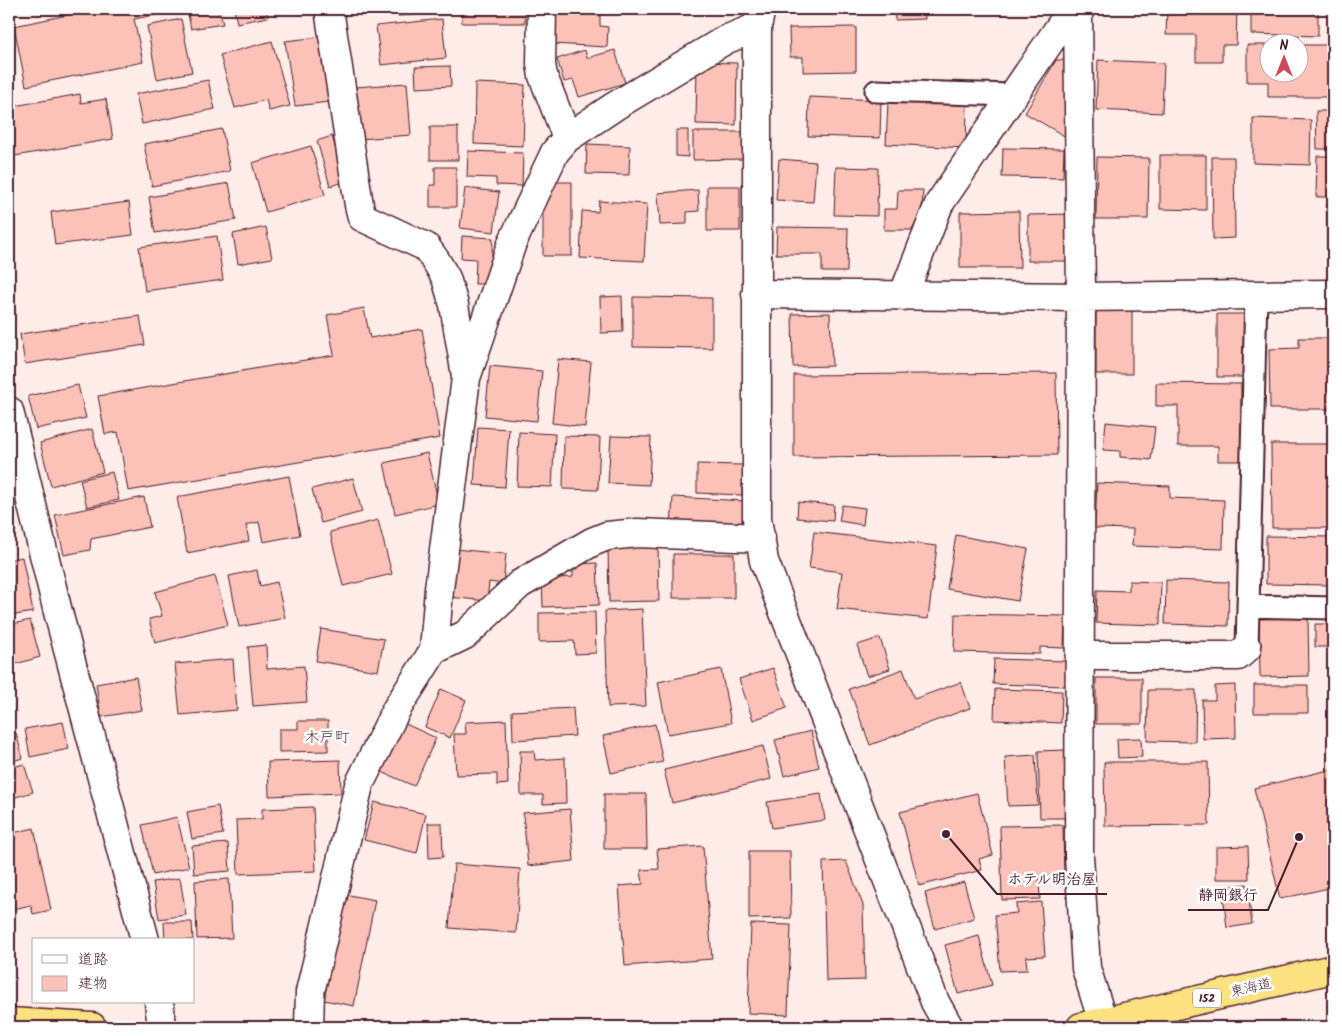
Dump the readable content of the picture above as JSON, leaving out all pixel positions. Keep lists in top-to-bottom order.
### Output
{
  "streets": {
    "highway": ["東海道", "152"]
  },
  "districts": ["木戸町"],
  "places": ["ホテル明治屋", "静岡銀行"],
  "legend": ["道路", "建物"],
  "north": "top"
}
